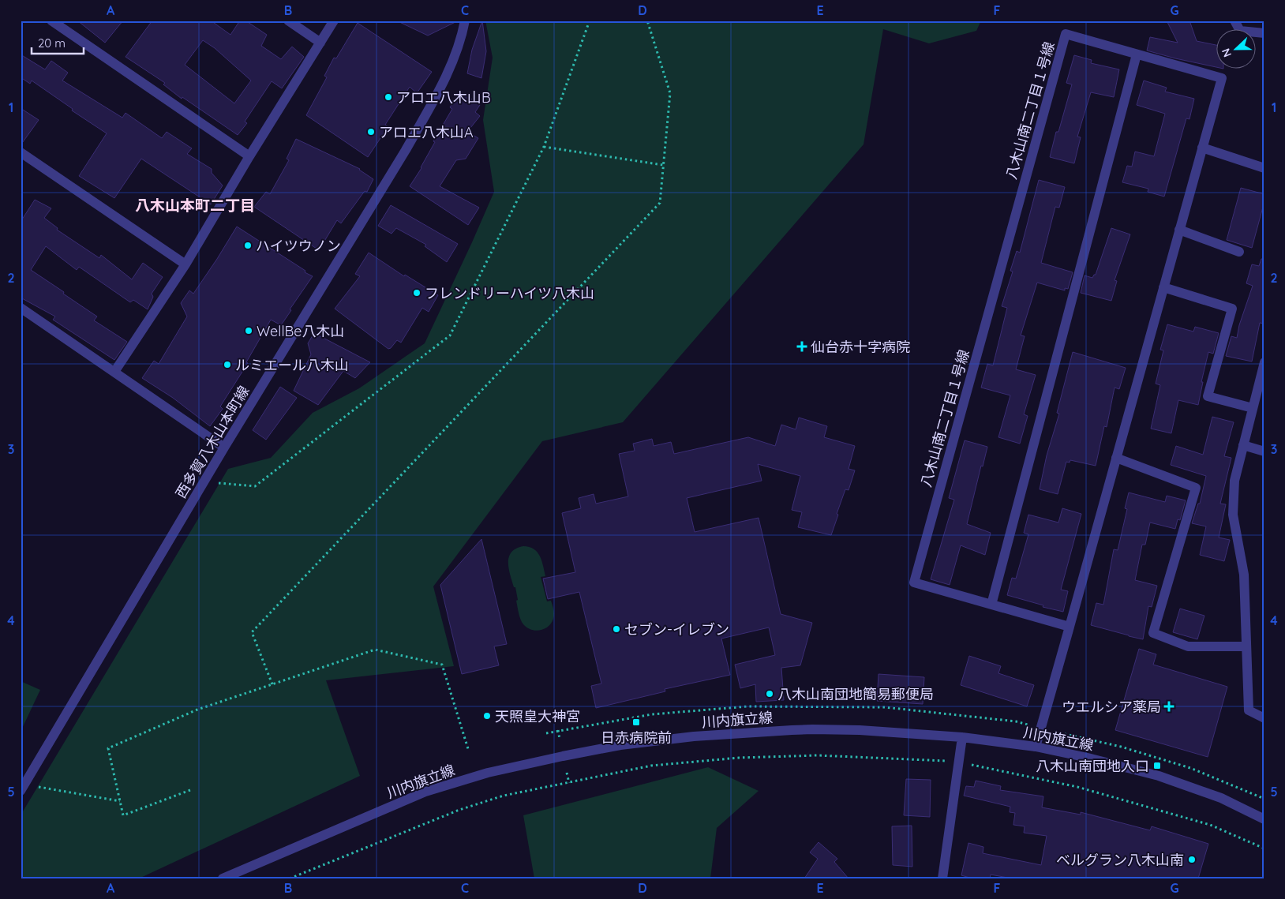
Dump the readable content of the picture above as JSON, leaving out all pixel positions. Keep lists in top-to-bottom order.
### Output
{
  "streets": {
    "street": ["八木山南二丁目１号線", "西多賀八木山本町線", "川内旗立線"]
  },
  "crossings": [
    ["八木山南二丁目１号線", "川内旗立線"]
  ],
  "districts": ["八木山本町二丁目"],
  "places": {
    "other": [
      "アロエ八木山B",
      "アロエ八木山A",
      "ハイツウノン",
      "フレンドリーハイツ八木山",
      "WellBe八木山",
      "ルミエール八木山",
      "セブン-イレブン",
      "八木山南団地簡易郵便局",
      "天照皇大神宮",
      "ベルグラン八木山南"
    ],
    "health": ["仙台赤十字病院", "ウエルシア薬局"],
    "transit": ["日赤病院前", "八木山南団地入口"]
  },
  "scale_bar": "20 m",
  "north": "left",
  "grid": {
    "columns": [
      "A",
      "B",
      "C",
      "D",
      "E",
      "F",
      "G"
    ],
    "rows": [
      "1",
      "2",
      "3",
      "4",
      "5"
    ]
  }
}
